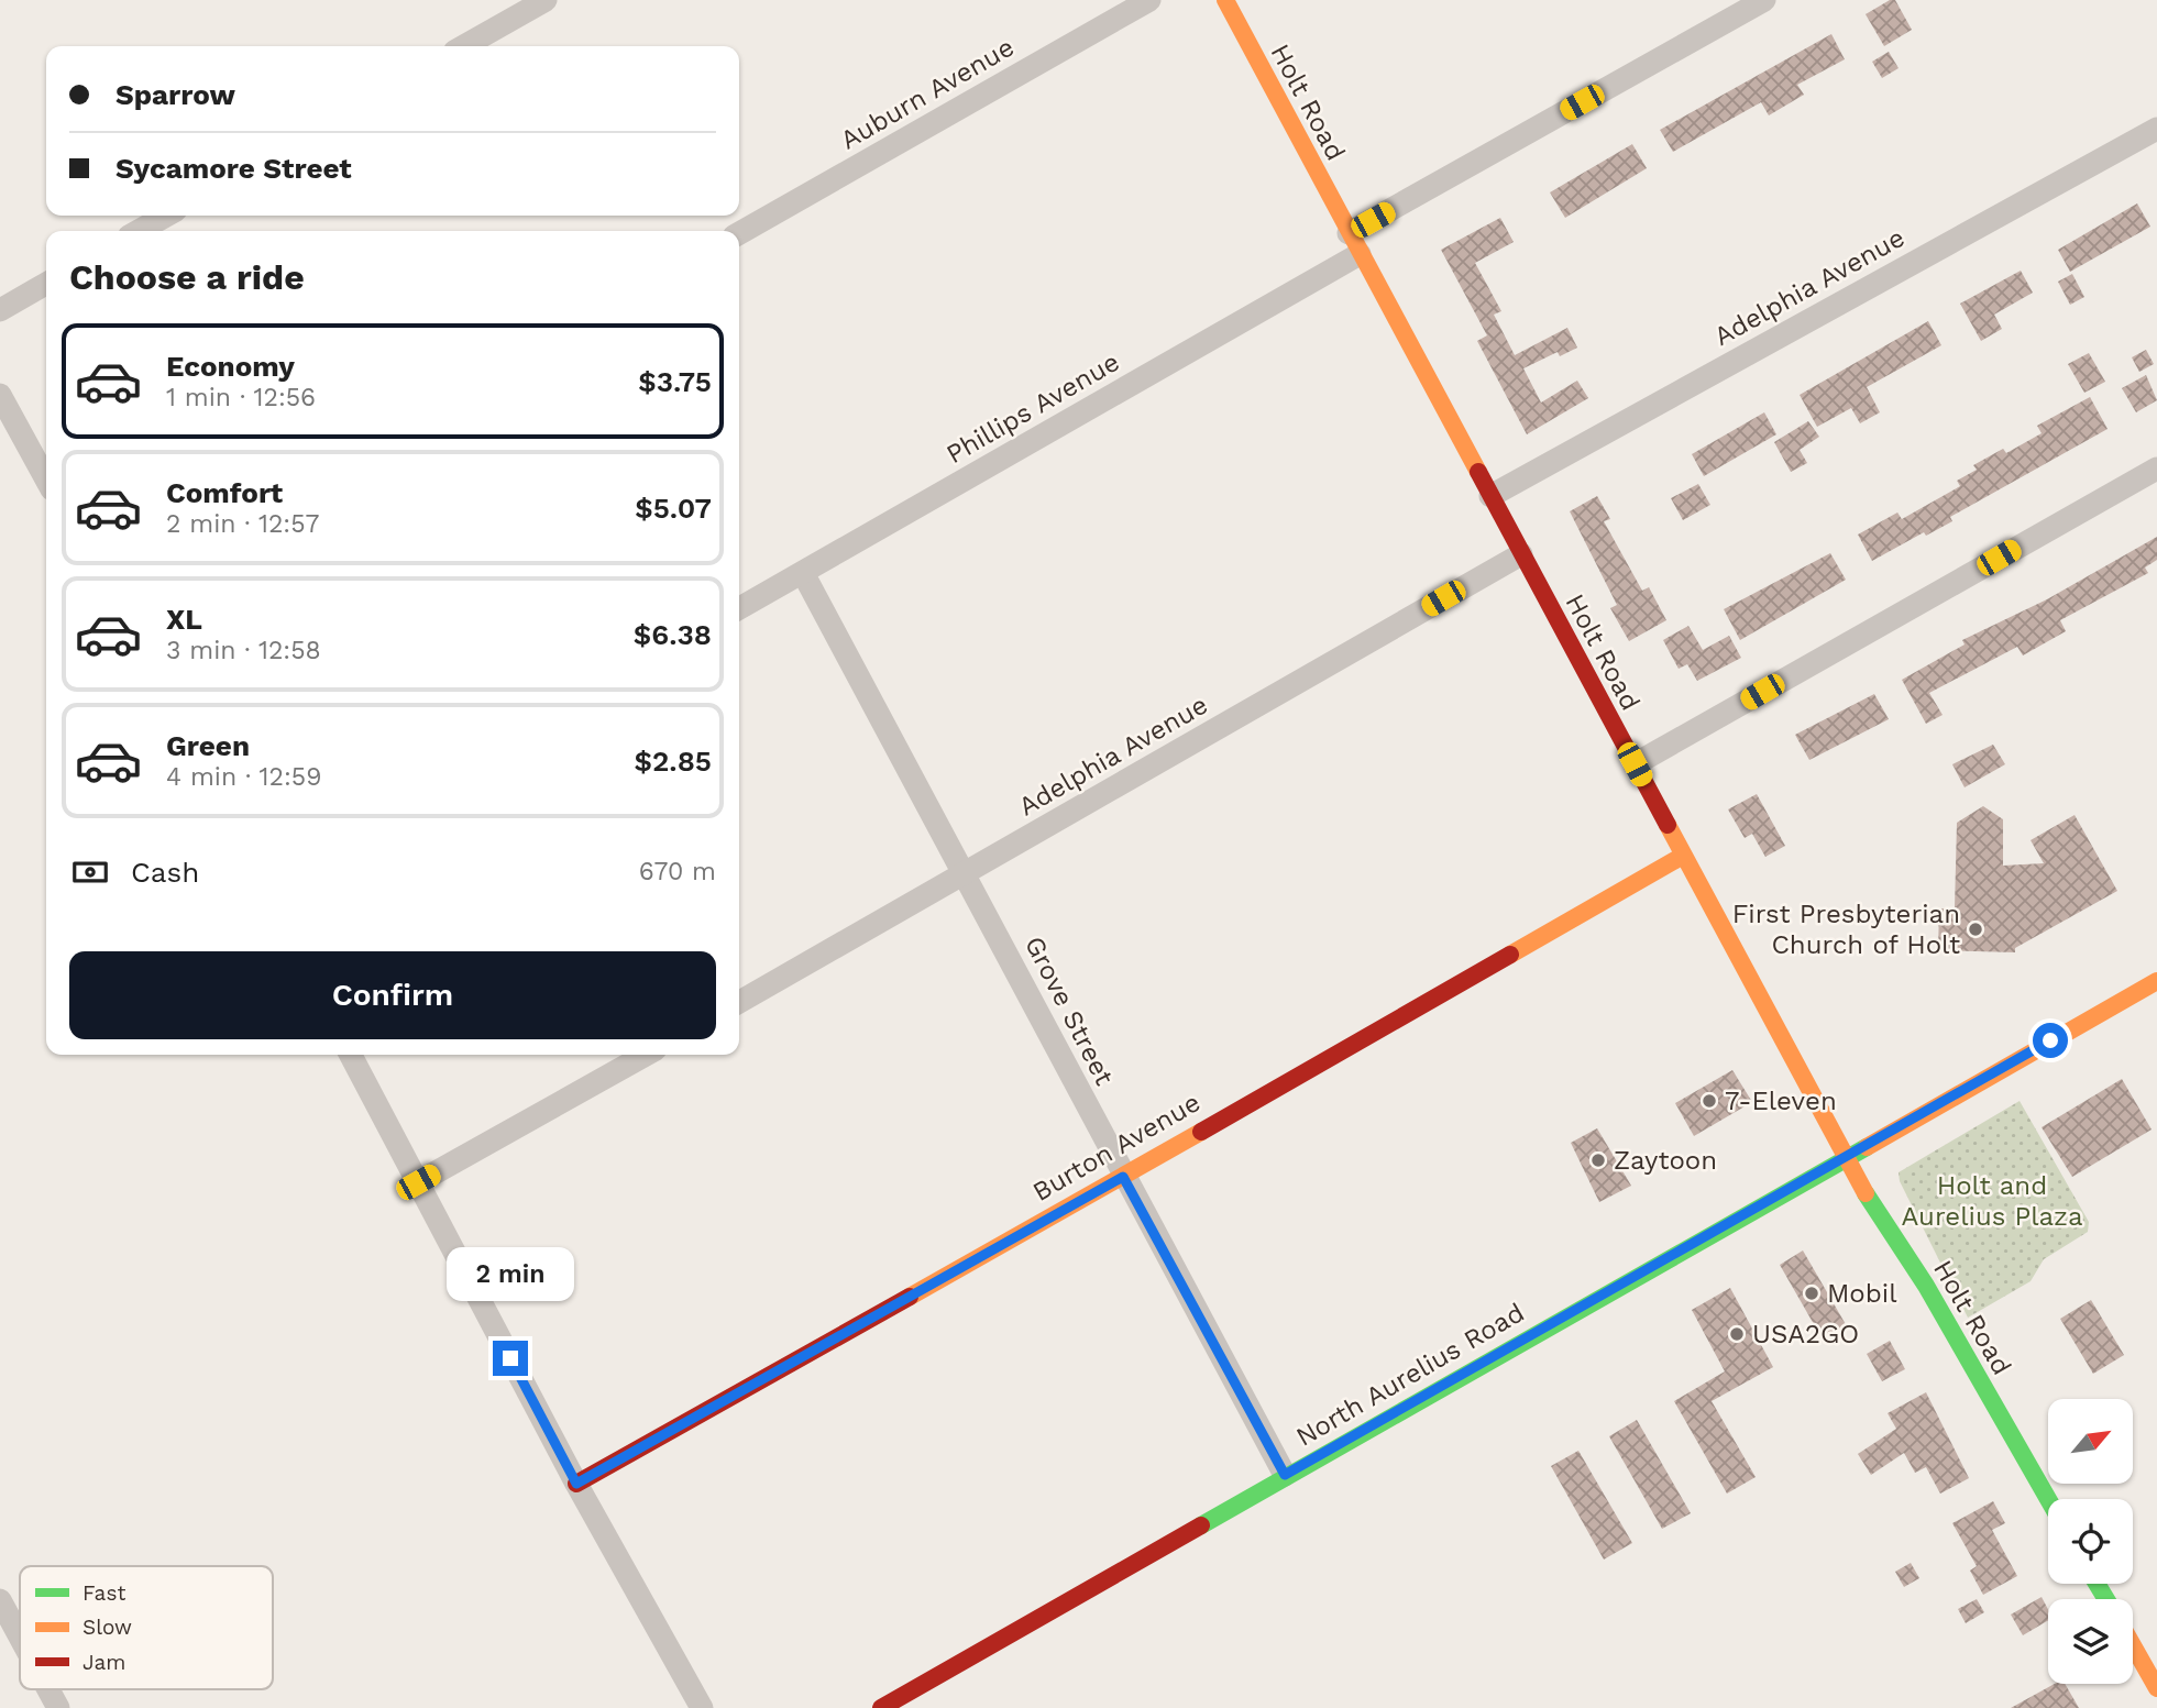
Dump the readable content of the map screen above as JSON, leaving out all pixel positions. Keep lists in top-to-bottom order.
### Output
{
  "streets": {
    "street": [
      "Auburn Avenue",
      "Holt Road",
      "Adelphia Avenue",
      "Phillips Avenue",
      "Grove Street",
      "Burton Avenue",
      "North Aurelius Road"
    ]
  },
  "crossings": [
    ["Holt Road", "Adelphia Avenue"],
    ["Holt Road", "Phillips Avenue"],
    ["Holt Road", "Burton Avenue"],
    ["Holt Road", "North Aurelius Road"],
    ["Adelphia Avenue", "Grove Street"],
    ["Phillips Avenue", "Grove Street"],
    ["Grove Street", "Burton Avenue"],
    ["Grove Street", "North Aurelius Road"]
  ],
  "parks": ["Holt and Aurelius Plaza"],
  "places": [
    "First Presbyterian Church of Holt",
    "7-Eleven",
    "Zaytoon",
    "Mobil",
    "USA2GO"
  ],
  "legend": ["Fast", "Slow", "Jam"],
  "north": "top right",
  "page": {
    "banner": ["Sparrow", "Sycamore Street"],
    "heading": "Choose a ride",
    "list": [
      {
        "name": "Economy",
        "note": "1 min · 12:56",
        "value": "$3.75"
      },
      {
        "name": "Comfort",
        "note": "2 min · 12:57",
        "value": "$5.07"
      },
      {
        "name": "XL",
        "note": "3 min · 12:58",
        "value": "$6.38"
      },
      {
        "name": "Green",
        "note": "4 min · 12:59",
        "value": "$2.85"
      }
    ],
    "pay": ["Cash", "670 m"],
    "buttons": "Confirm",
    "bubble": "2 min"
  }
}
